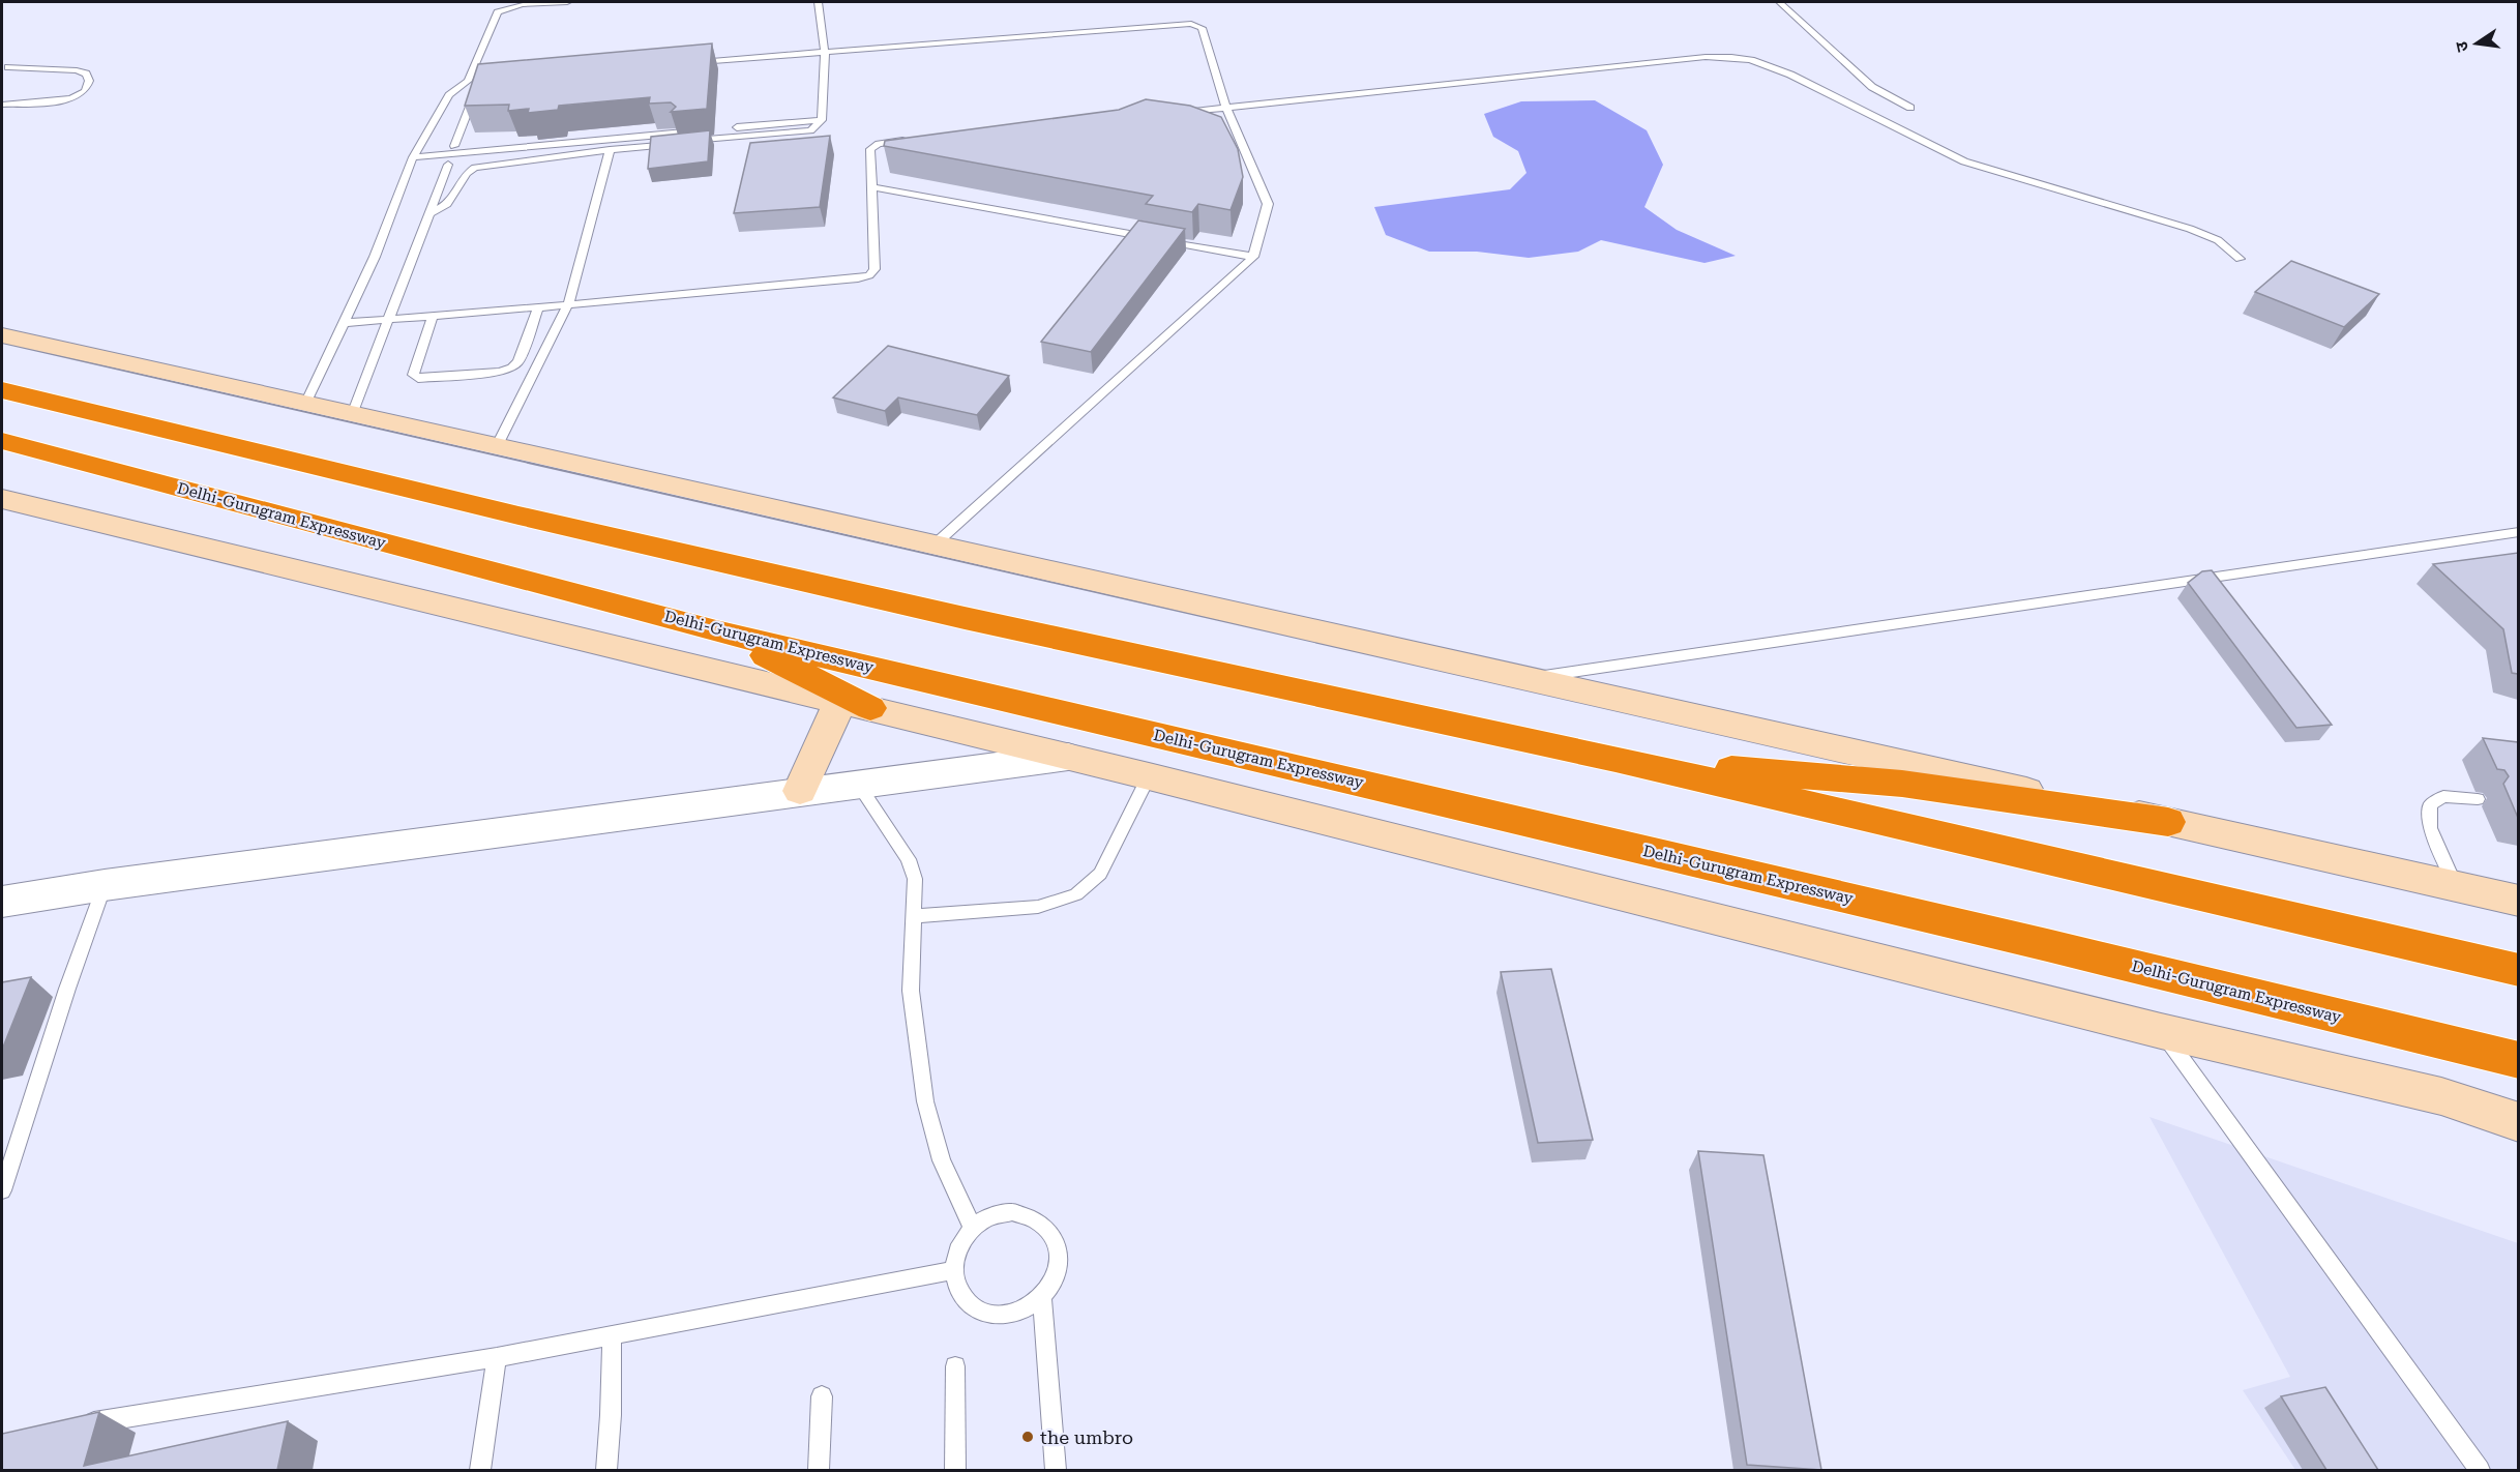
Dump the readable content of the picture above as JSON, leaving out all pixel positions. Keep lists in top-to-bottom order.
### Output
{
  "streets": {
    "highway": ["Delhi-Gurugram Expressway"]
  },
  "places": ["the umbro"],
  "north": "left"
}
